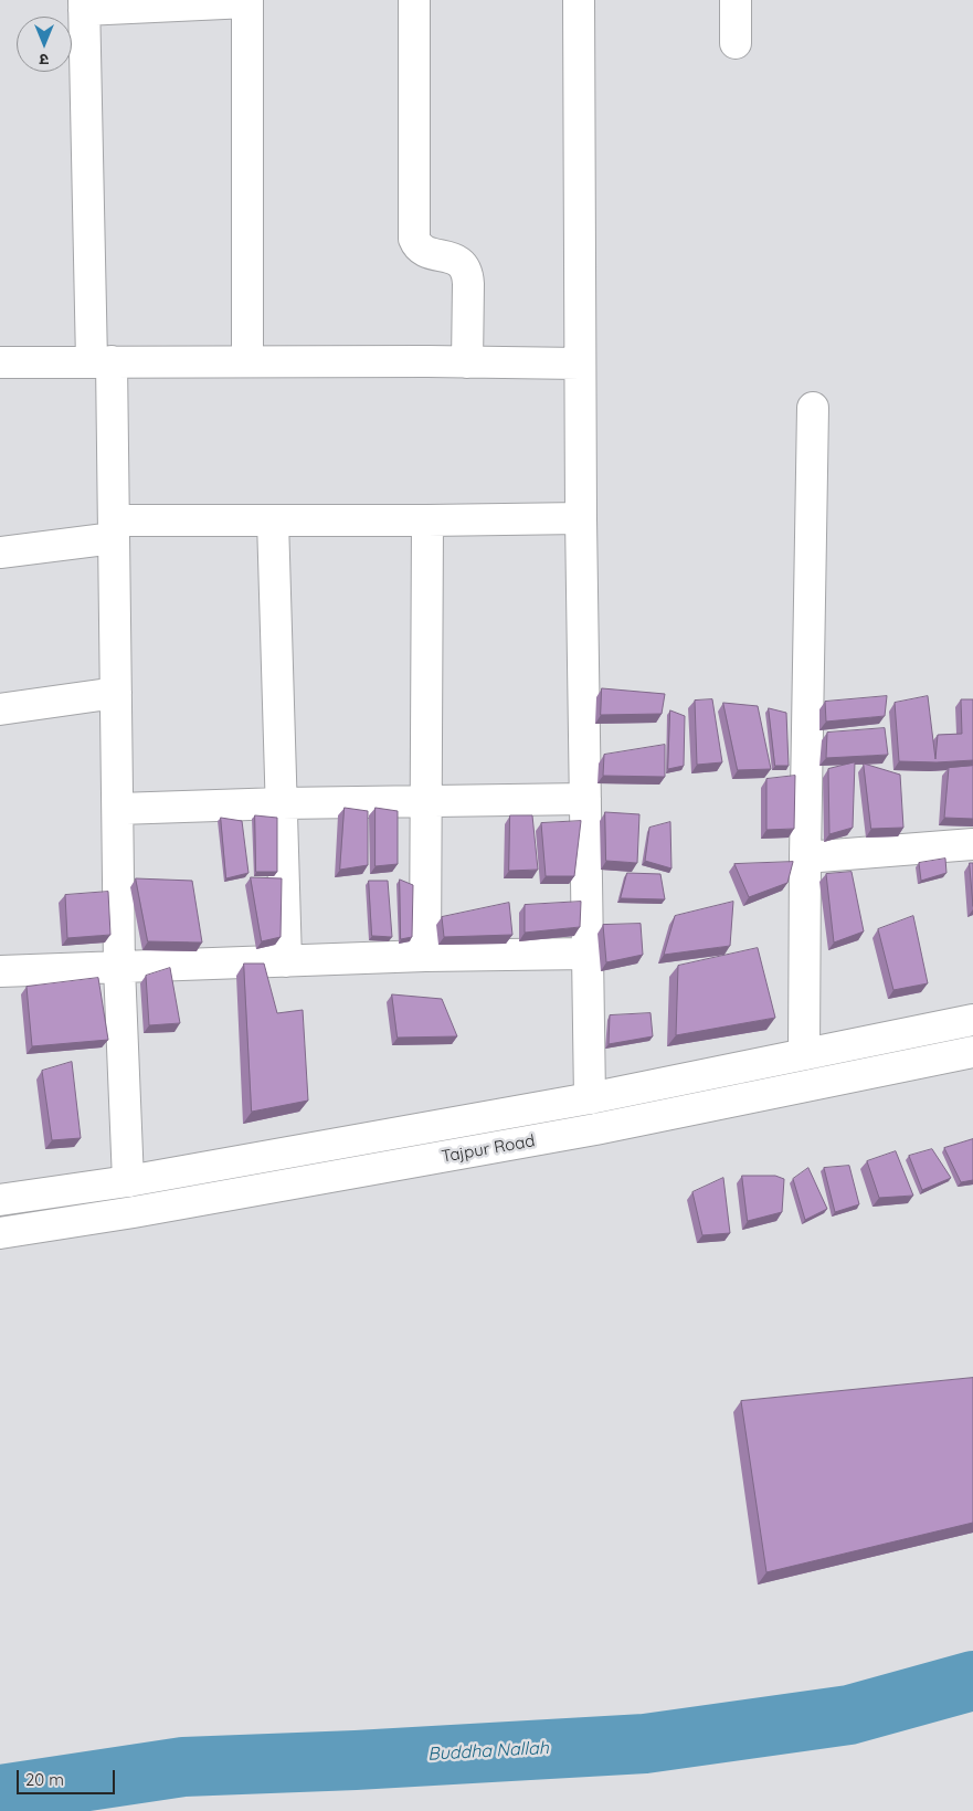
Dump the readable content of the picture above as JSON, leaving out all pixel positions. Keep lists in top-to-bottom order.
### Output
{
  "streets": {
    "street": ["Tajpur Road"]
  },
  "water": ["Buddha Nallah"],
  "scale_bar": "20 m",
  "north": "bottom"
}
